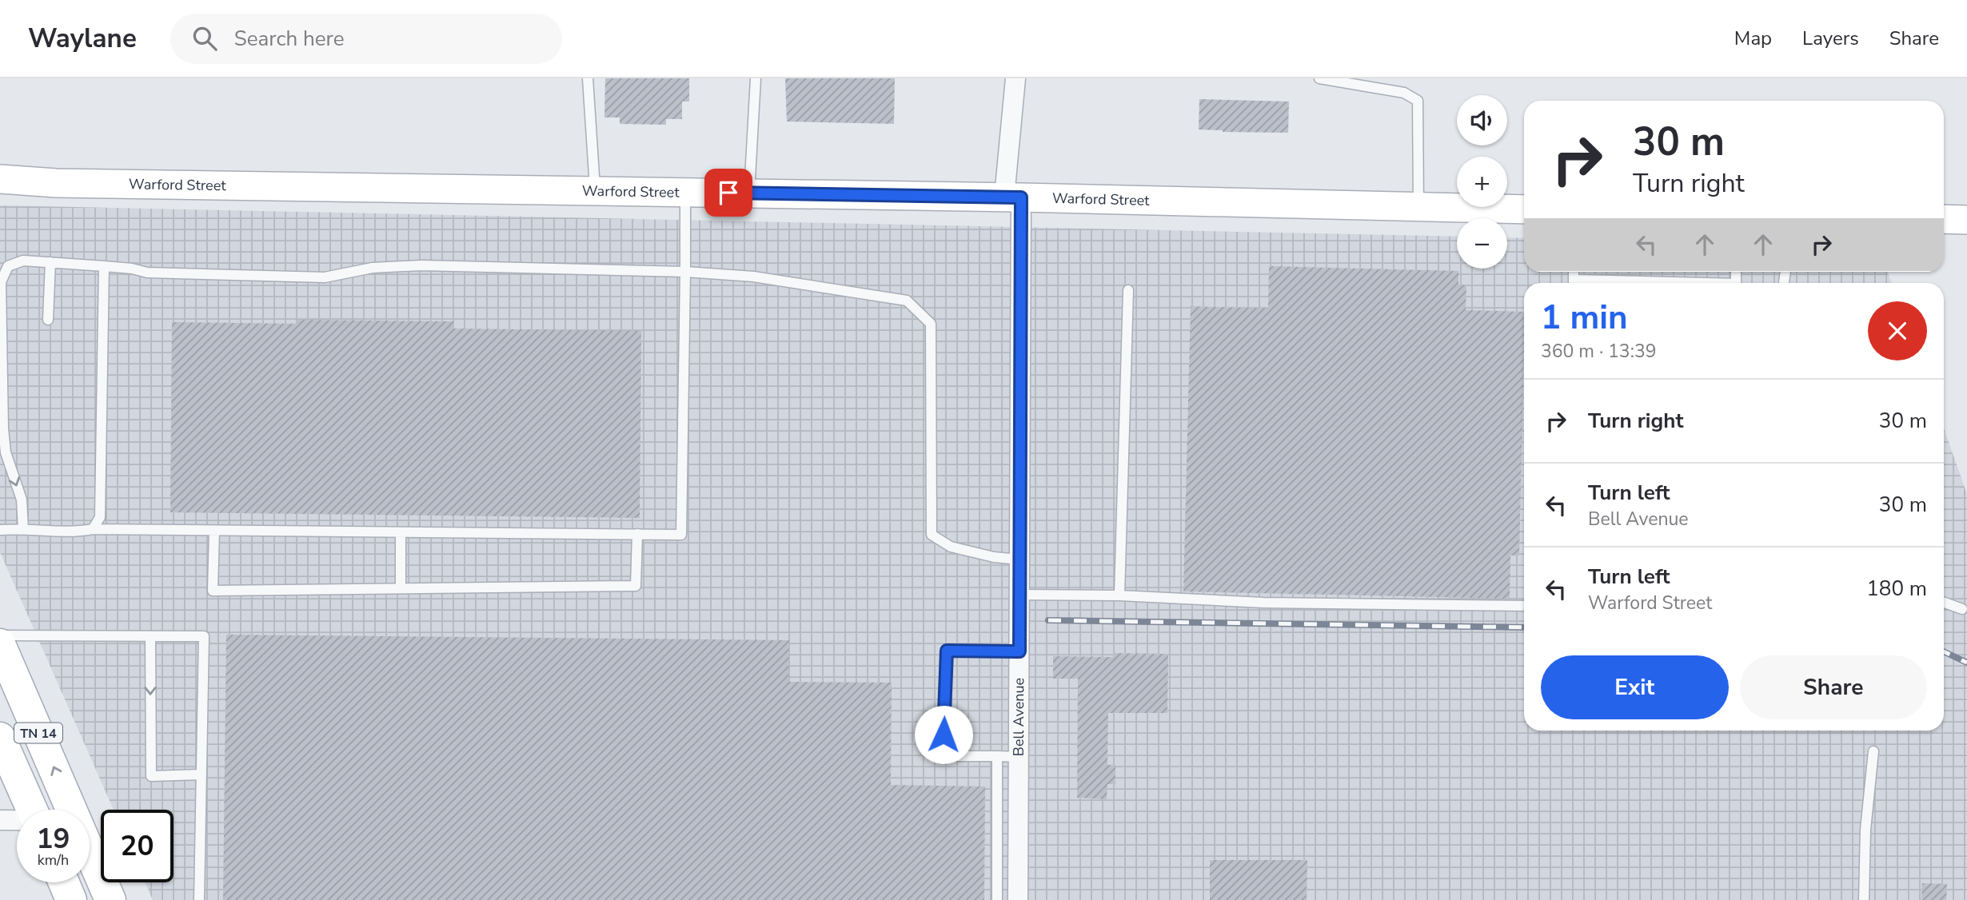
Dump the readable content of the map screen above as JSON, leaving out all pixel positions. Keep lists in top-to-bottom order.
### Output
{
  "streets": {
    "main road": ["Warford Street", "TN 14"],
    "street": ["Bell Avenue"]
  },
  "crossings": [
    ["Warford Street", "Bell Avenue"]
  ],
  "page": {
    "header": "Waylane",
    "search": "Search here",
    "nav": ["Map", "Layers", "Share"],
    "map_buttons": ["+", "−"],
    "turn": ["30 m", "Turn right"],
    "heading": ["1 min", "360 m · 13:39"],
    "list": [
      {
        "name": "Turn right",
        "value": "30 m"
      },
      {
        "name": "Turn left",
        "note": "Bell Avenue",
        "value": "30 m"
      },
      {
        "name": "Turn left",
        "note": "Warford Street",
        "value": "180 m"
      }
    ],
    "buttons": ["Exit", "Share"],
    "speed": "19 km/h",
    "limit": "20"
  }
}
